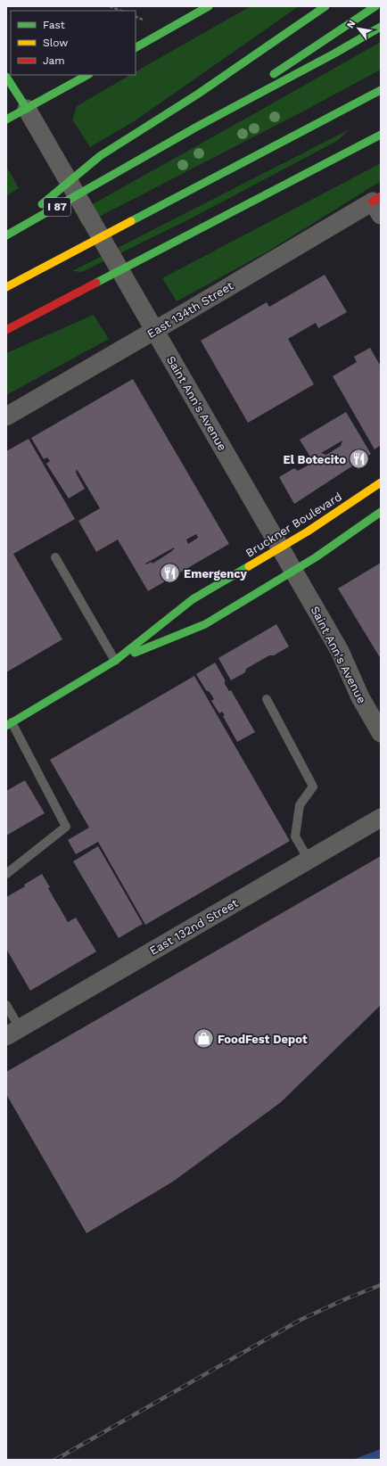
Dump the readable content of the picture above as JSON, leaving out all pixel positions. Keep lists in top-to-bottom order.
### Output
{
  "streets": {
    "main road": ["I 87", "Saint Ann's Avenue", "Bruckner Boulevard"],
    "street": ["East 134th Street", "East 132nd Street"]
  },
  "crossings": [
    ["East 134th Street", "Saint Ann's Avenue"],
    ["Saint Ann's Avenue", "Bruckner Boulevard"]
  ],
  "places": {
    "restaurant": ["El Botecito", "Emergency"],
    "shop": ["FoodFest Depot"]
  },
  "legend": ["Fast", "Slow", "Jam"],
  "north": "top left"
}
